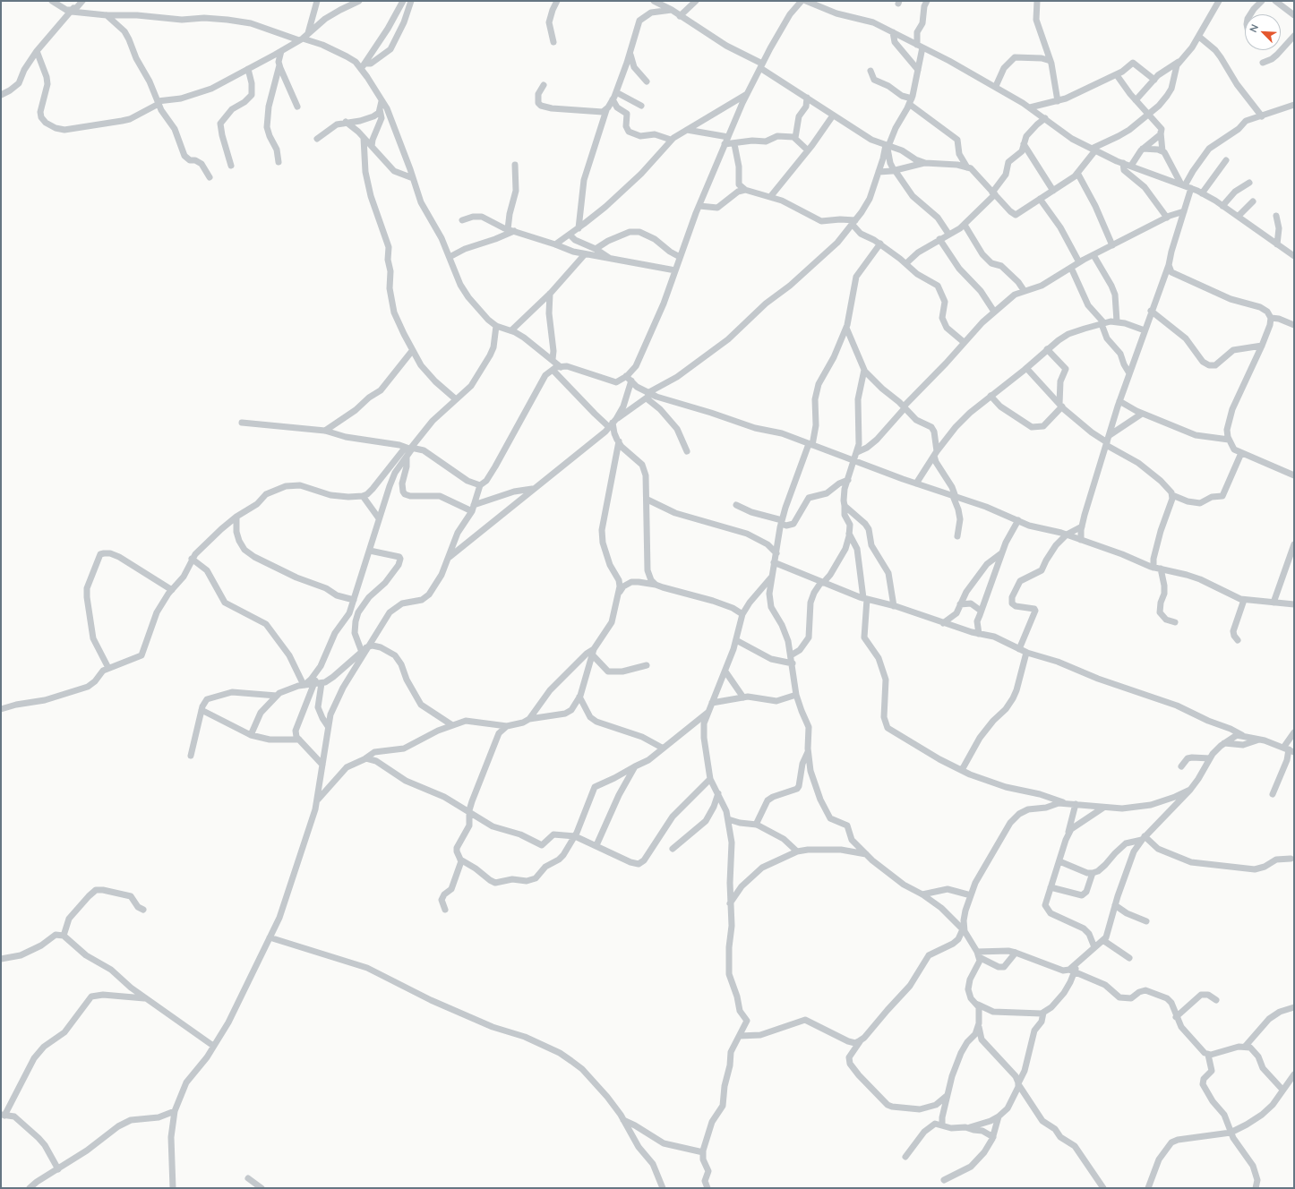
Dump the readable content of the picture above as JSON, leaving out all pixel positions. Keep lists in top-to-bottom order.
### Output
{
  "north": "top left"
}
